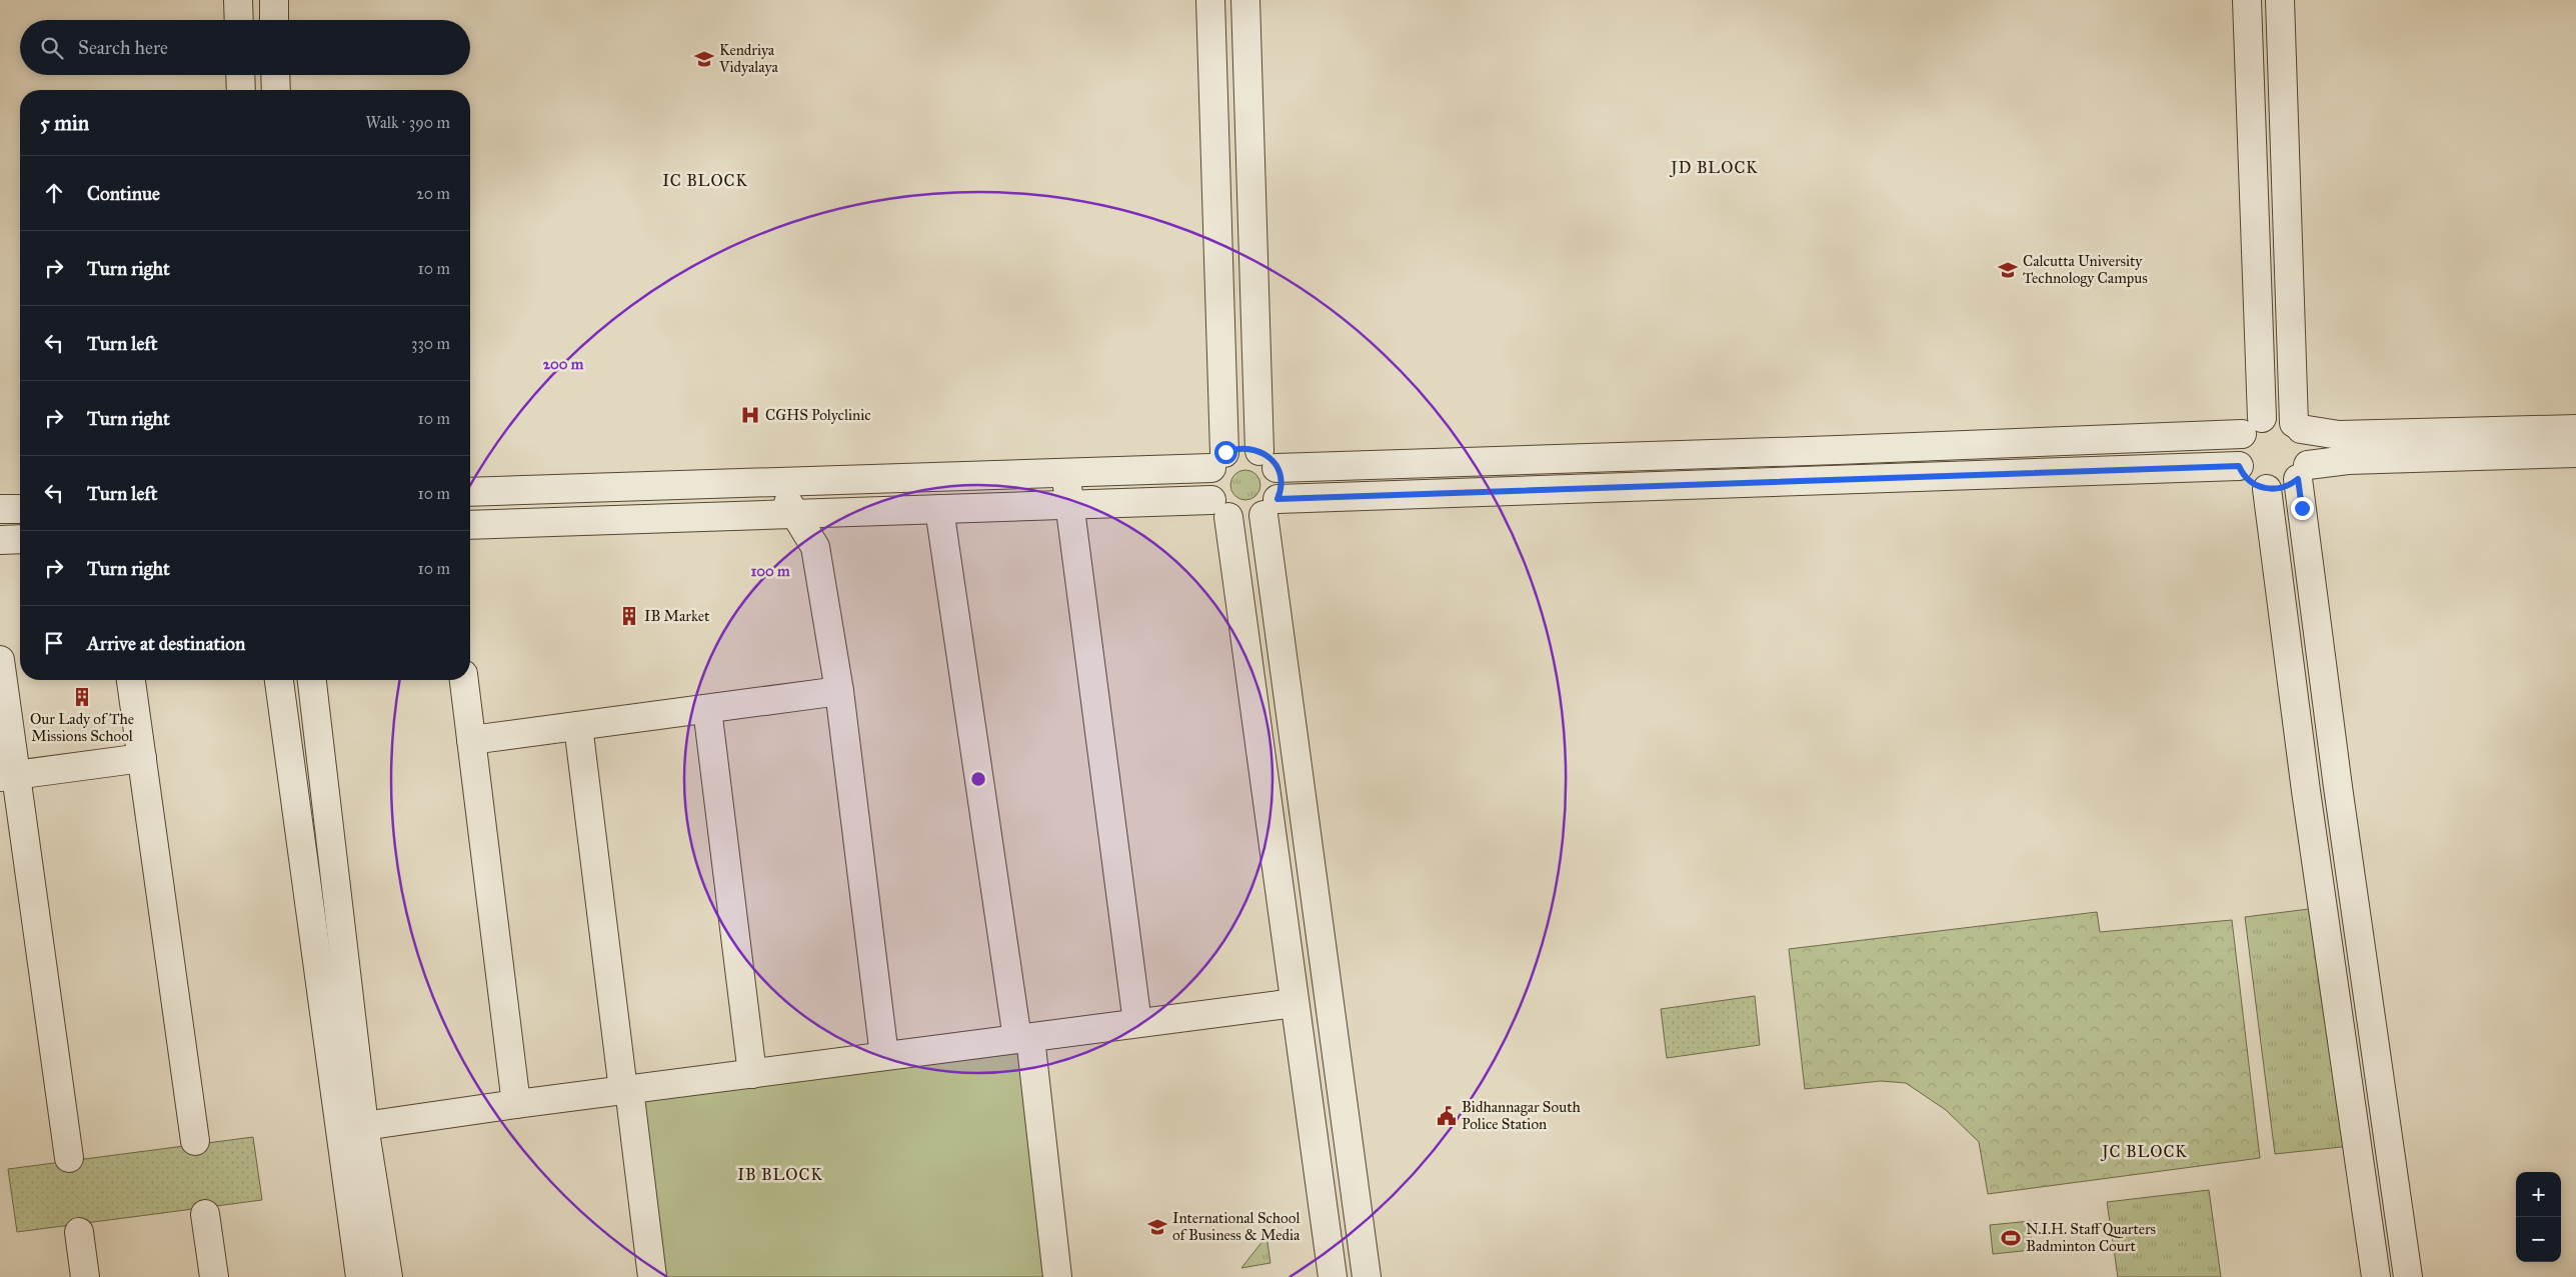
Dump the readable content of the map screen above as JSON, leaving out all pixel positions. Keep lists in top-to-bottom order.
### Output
{
  "districts": [
    "JD BLOCK",
    "IC BLOCK",
    "JC BLOCK",
    "IB BLOCK"
  ],
  "places": {
    "school or university": ["Kendriya Vidyalaya", "Calcutta University Technology Campus", "International School of Business & Media"],
    "hospital": ["CGHS Polyclinic"],
    "building": ["IB Market", "Our Lady of The Missions School"],
    "public building": ["Bidhannagar South Police Station"],
    "sports": ["N.I.H. Staff Quarters Badminton Court"]
  },
  "page": {
    "search": "Search here",
    "heading": ["5 min", "Walk · 390 m"],
    "list": [
      ["Continue", "20 m"],
      ["Turn right", "10 m"],
      ["Turn left", "330 m"],
      ["Turn right", "10 m"],
      ["Turn left", "10 m"],
      ["Turn right", "10 m"],
      "Arrive at destination"
    ],
    "map_buttons": ["+", "−"]
  },
  "rings": ["200 m", "100 m"]
}
